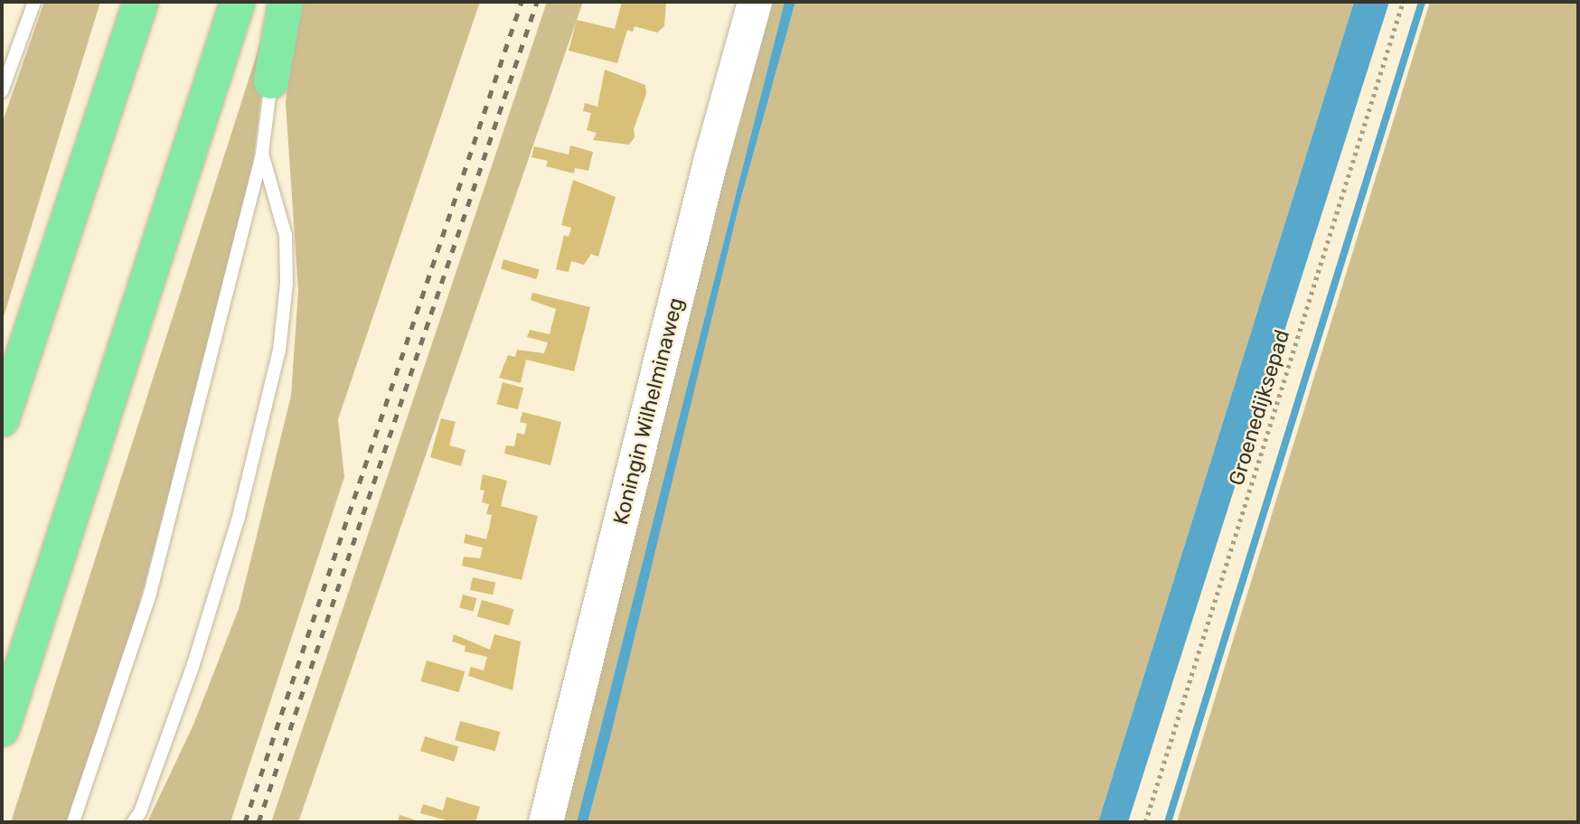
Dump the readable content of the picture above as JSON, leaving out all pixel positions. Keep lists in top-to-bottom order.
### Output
{
  "streets": {
    "main road": ["Koningin Wilhelminaweg"],
    "path": ["Groenedijksepad"]
  }
}
